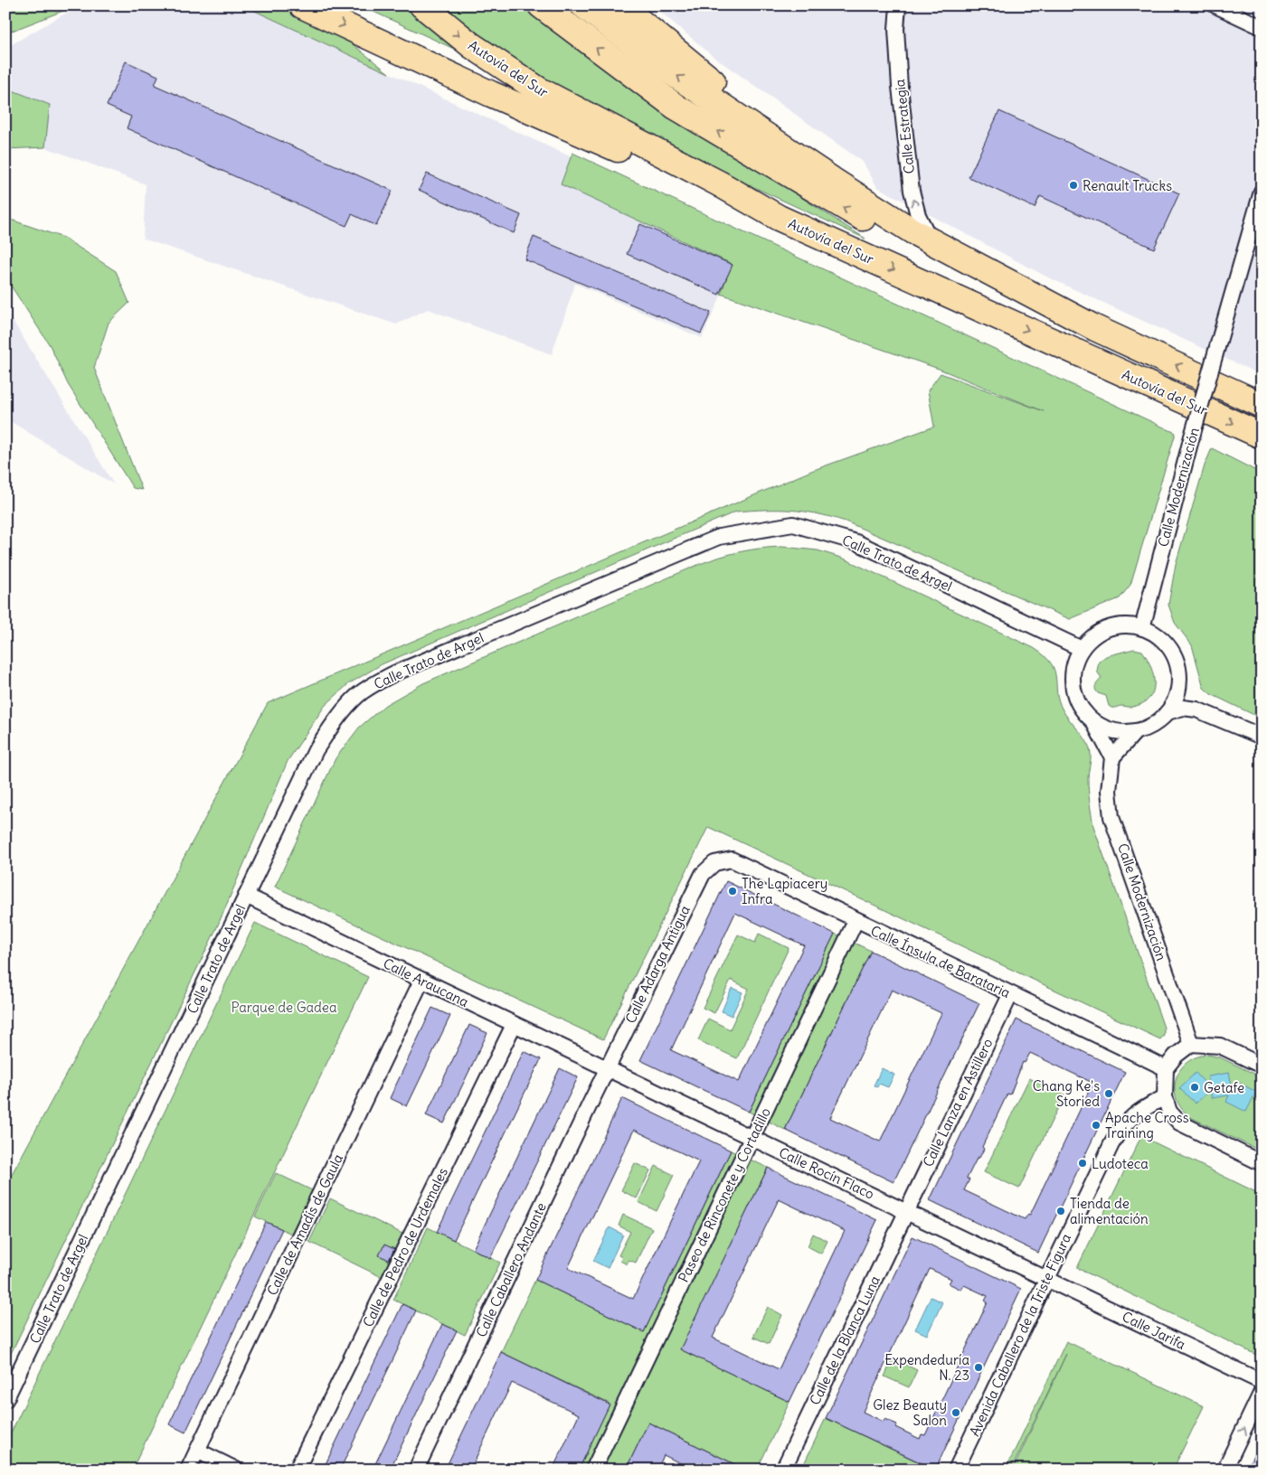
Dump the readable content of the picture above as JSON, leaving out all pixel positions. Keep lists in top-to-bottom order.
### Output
{
  "streets": {
    "highway": ["Autovía del Sur"],
    "street": [
      "Calle Estrategia",
      "Calle Modernización",
      "Calle Trato de Argel",
      "Calle Ínsula de Barataria",
      "Calle Adarga Antigua",
      "Calle Araucana",
      "Calle Lanza en Astillero",
      "Calle Rocín Flaco",
      "Paseo de Rinconete y Cortadillo",
      "Calle de Amadís de Gaula",
      "Calle de Pedro de Urdemales",
      "Calle Caballero Andante",
      "Calle Jarifa",
      "Avenida Caballero de la Triste Figura",
      "Calle de la Blanca Luna"
    ]
  },
  "crossings": [
    ["Autovía del Sur", "Calle Estrategia"],
    ["Calle Modernización", "Calle Trato de Argel"],
    ["Calle Trato de Argel", "Calle Araucana"],
    ["Calle Ínsula de Barataria", "Calle Adarga Antigua"],
    ["Calle Ínsula de Barataria", "Calle Lanza en Astillero"],
    ["Calle Ínsula de Barataria", "Paseo de Rinconete y Cortadillo"],
    ["Calle Adarga Antigua", "Calle Araucana"],
    ["Calle Adarga Antigua", "Calle Rocín Flaco"],
    ["Calle Adarga Antigua", "Calle Caballero Andante"],
    ["Calle Araucana", "Calle Rocín Flaco"],
    ["Calle Araucana", "Calle de Amadís de Gaula"],
    ["Calle Araucana", "Calle de Pedro de Urdemales"],
    ["Calle Araucana", "Calle Caballero Andante"],
    ["Calle Lanza en Astillero", "Calle Rocín Flaco"],
    ["Calle Lanza en Astillero", "Calle de la Blanca Luna"],
    ["Calle Rocín Flaco", "Paseo de Rinconete y Cortadillo"],
    ["Calle Rocín Flaco", "Calle Caballero Andante"],
    ["Calle Rocín Flaco", "Calle Jarifa"],
    ["Calle Rocín Flaco", "Avenida Caballero de la Triste Figura"],
    ["Calle Rocín Flaco", "Calle de la Blanca Luna"],
    ["Calle Jarifa", "Avenida Caballero de la Triste Figura"]
  ],
  "one_way": ["Calle Estrategia"],
  "parks": ["Parque de Gadea"],
  "places": [
    "Renault Trucks",
    "The Lapiacery Infra",
    "Getafe",
    "Chang Ke's Storied",
    "Apache Cross Training",
    "Ludoteca",
    "Tienda de alimentación",
    "Expendeduría N. 23",
    "Glez Beauty Salon"
  ]
}
